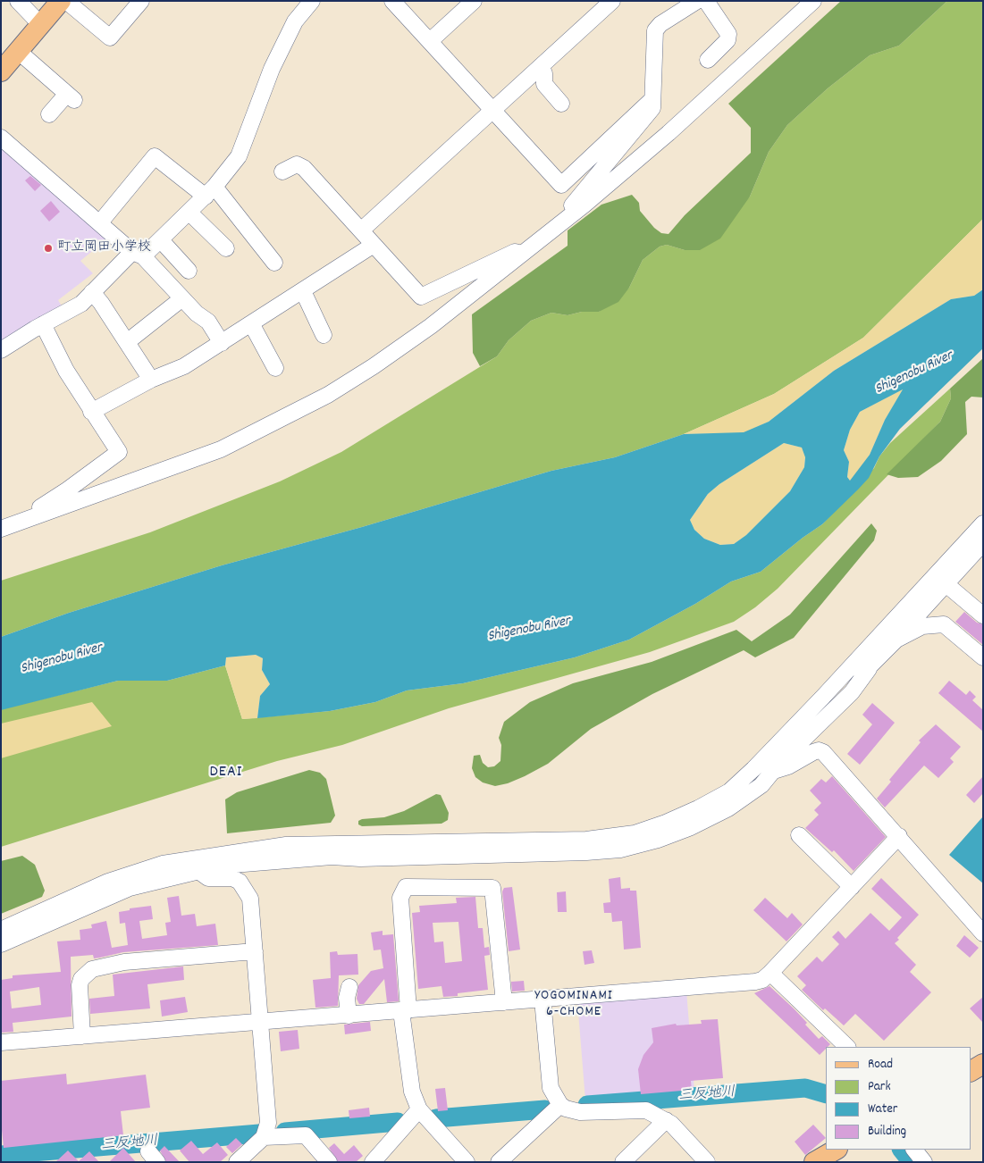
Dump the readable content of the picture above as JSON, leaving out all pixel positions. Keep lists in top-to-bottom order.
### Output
{
  "districts": ["DEAI", "YOGOMINAMI 6-CHOME"],
  "water": ["Shigenobu River", "三反地川"],
  "places": ["町立岡田小学校"],
  "legend": [
    "Road",
    "Park",
    "Water",
    "Building"
  ]
}
